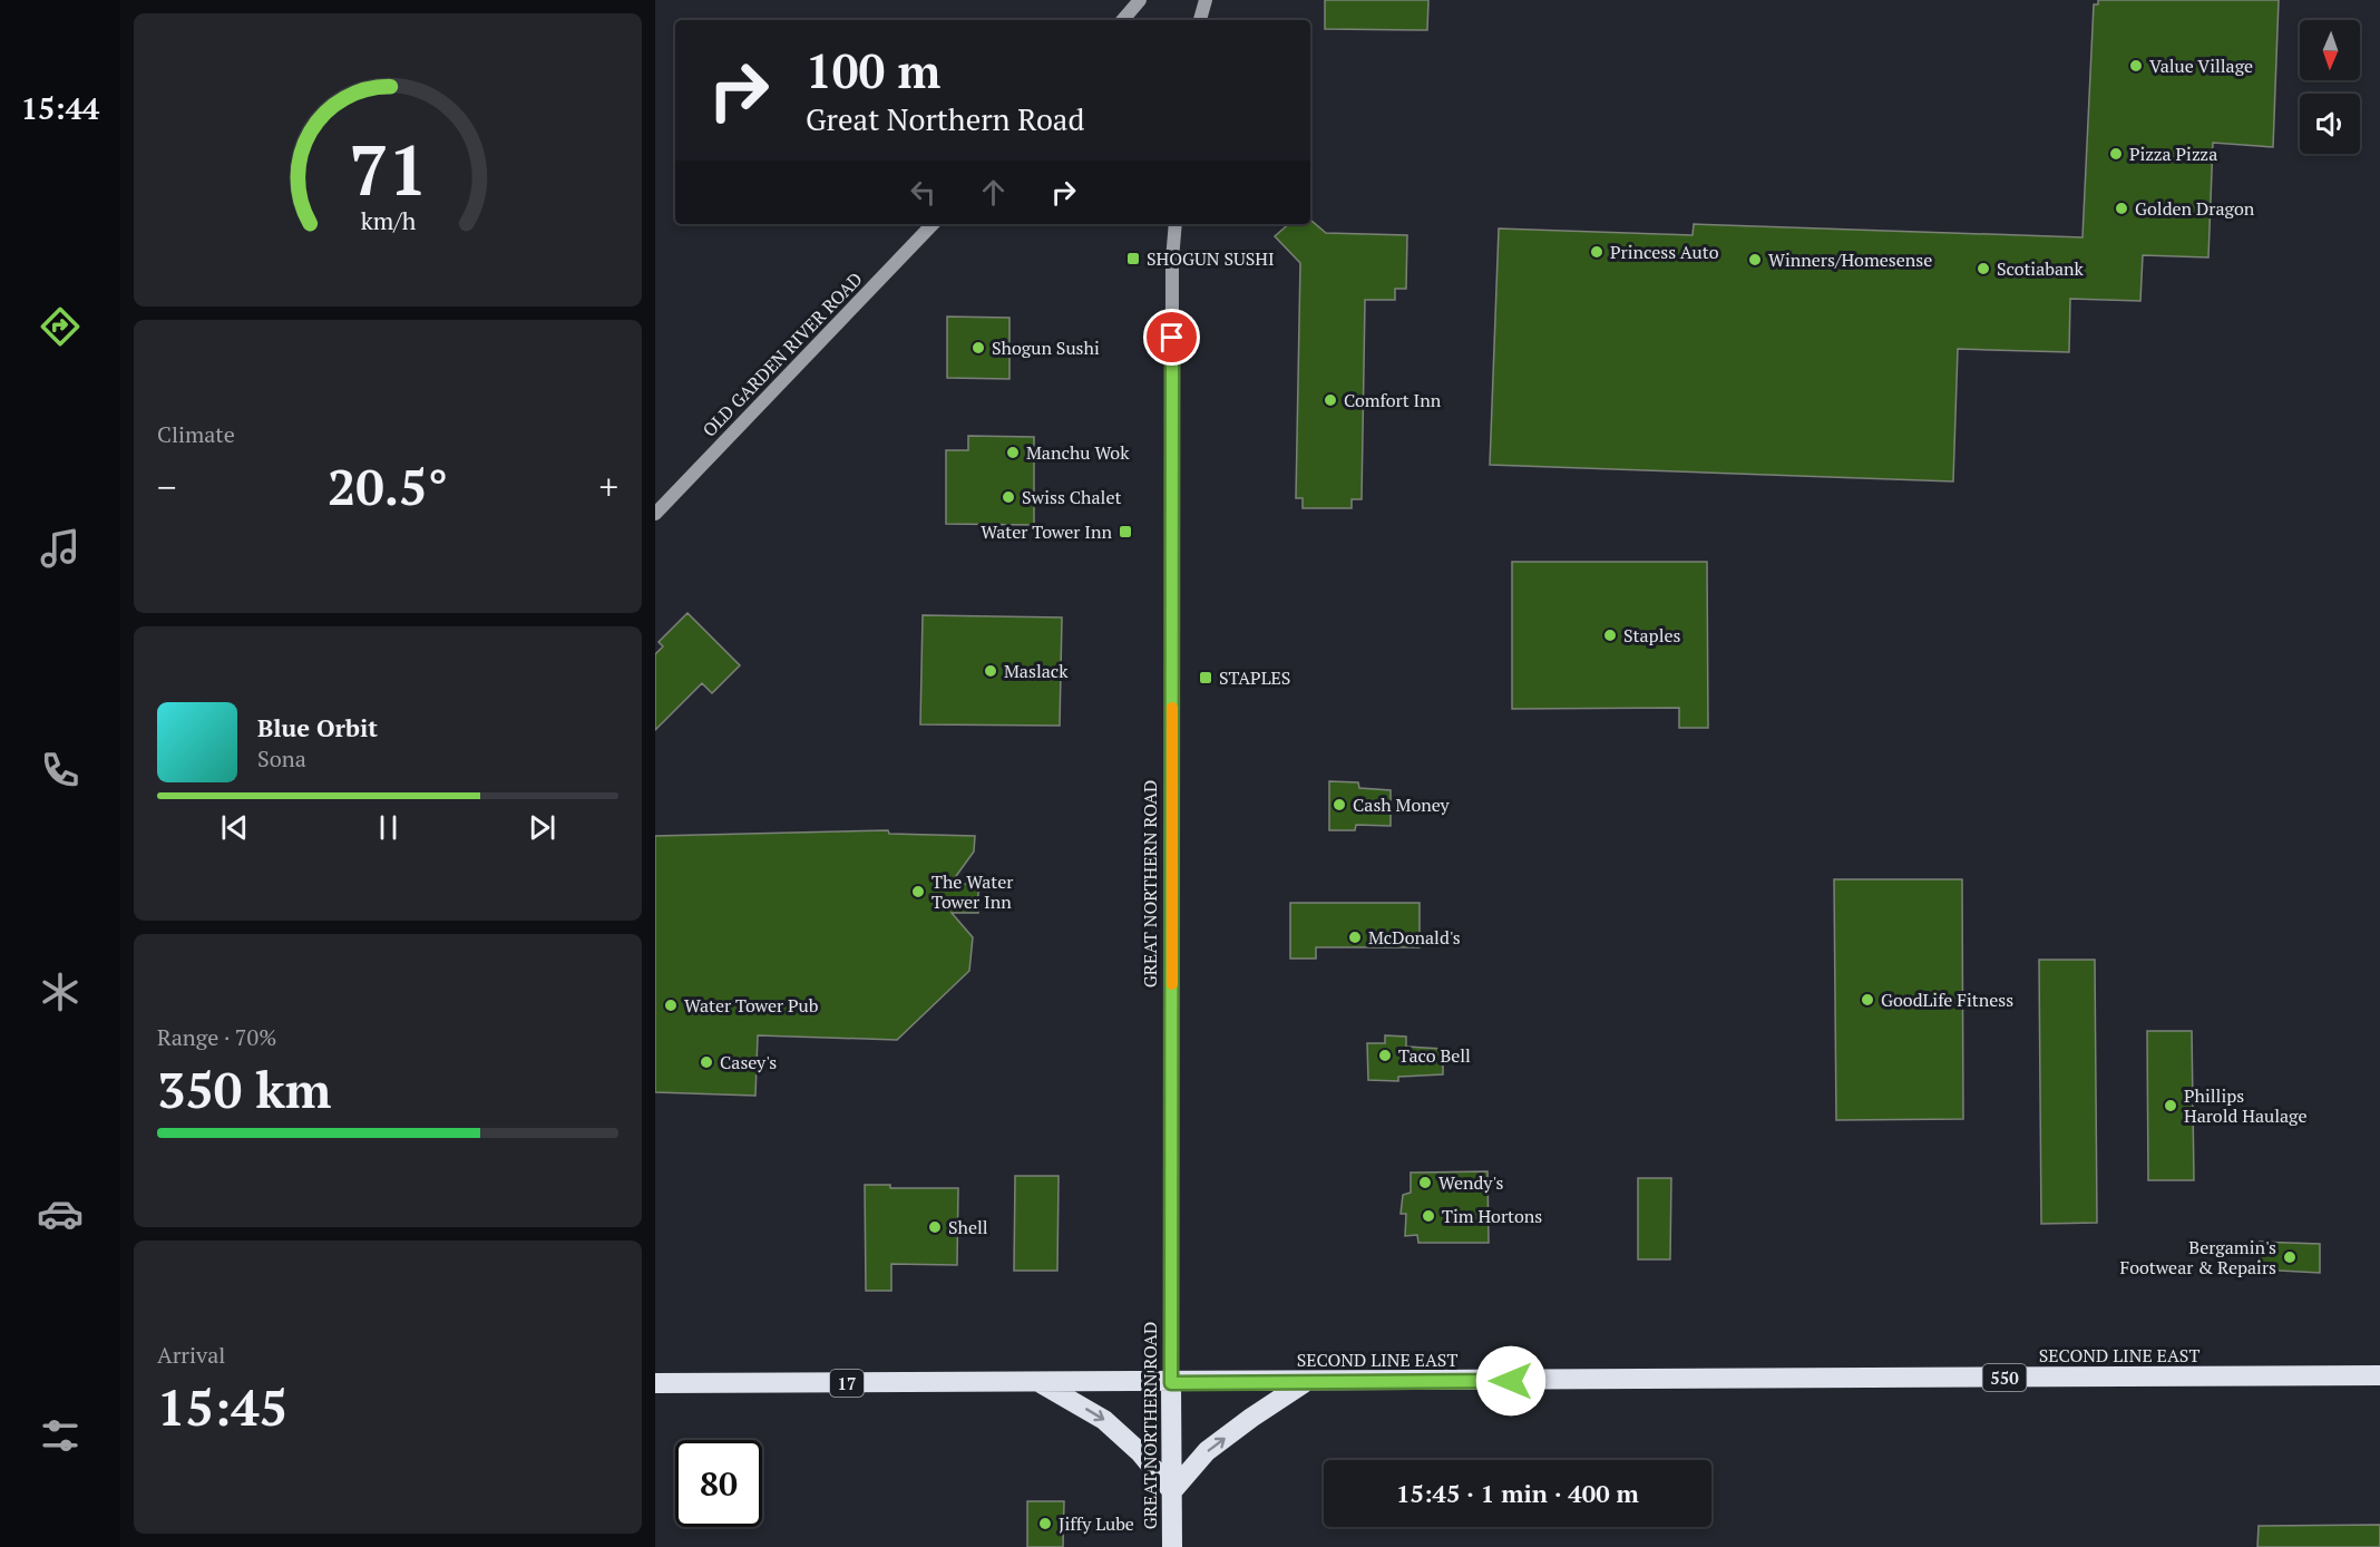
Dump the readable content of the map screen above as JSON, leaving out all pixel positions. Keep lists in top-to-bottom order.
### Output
{
  "streets": {
    "highway": [
      "GREAT NORTHERN ROAD",
      "SECOND LINE EAST",
      "550",
      "17"
    ],
    "main road": ["OLD GARDEN RIVER ROAD"]
  },
  "crossings": [
    ["GREAT NORTHERN ROAD", "SECOND LINE EAST"]
  ],
  "places": {
    "other": [
      "Value Village",
      "Pizza Pizza",
      "Golden Dragon",
      "Princess Auto",
      "Winners/Homesense",
      "Scotiabank",
      "Shogun Sushi",
      "Comfort Inn",
      "Manchu Wok",
      "Swiss Chalet",
      "Staples",
      "Maslack",
      "Cash Money",
      "The Water Tower Inn",
      "McDonald's",
      "GoodLife Fitness",
      "Water Tower Pub",
      "Taco Bell",
      "Casey's",
      "Phillips Harold Haulage",
      "Wendy's",
      "Tim Hortons",
      "Shell",
      "Bergamin's Footwear & Repairs",
      "Jiffy Lube"
    ],
    "transit": ["SHOGUN SUSHI", "Water Tower Inn", "STAPLES"]
  },
  "north": "bottom",
  "page": {
    "tabs": "15:44",
    "turn": ["100 m", "Great Northern Road"],
    "tile": [
      "Climate",
      ["Range · 70%", "350 km"],
      ["Arrival", "15:45"]
    ],
    "heat": ["−", "20.5°", "+"],
    "song": ["Blue Orbit", "Sona"],
    "limit": "80",
    "trip": "15:45 · 1 min · 400 m",
    "gauge": ["71", "km/h"]
  }
}
